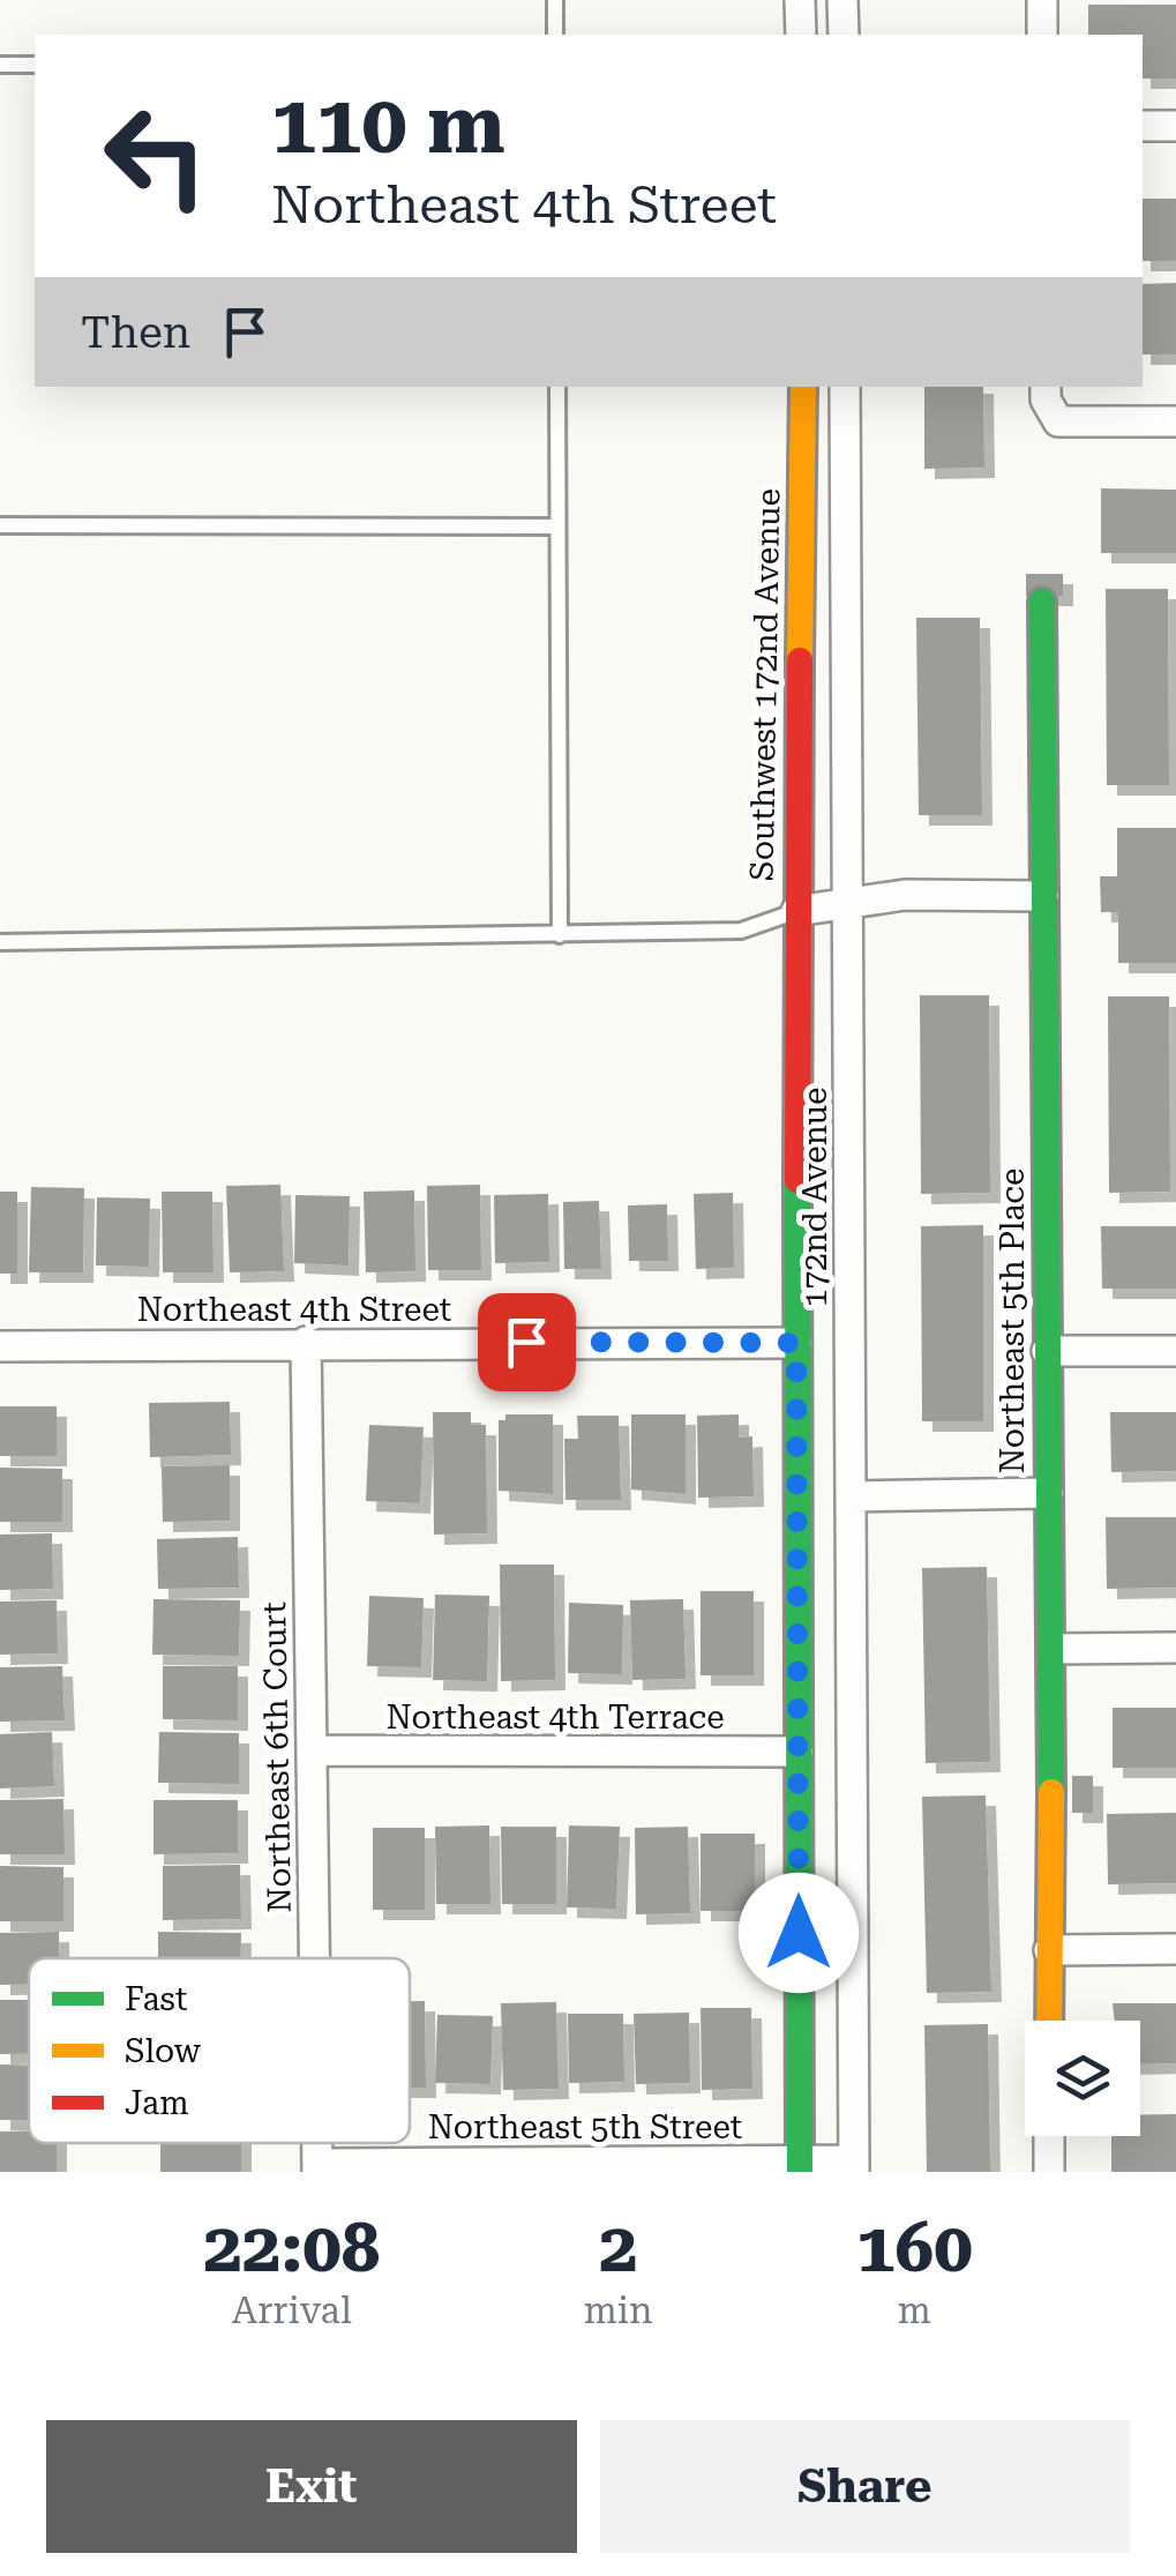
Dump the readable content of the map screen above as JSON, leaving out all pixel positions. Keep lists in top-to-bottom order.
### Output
{
  "streets": {
    "street": [
      "Southwest 172nd Avenue",
      "172nd Avenue",
      "Northeast 4th Street",
      "Northeast 5th Place",
      "Northeast 4th Terrace",
      "Northeast 6th Court",
      "Northeast 5th Street"
    ]
  },
  "crossings": [
    ["Southwest 172nd Avenue", "172nd Avenue"],
    ["172nd Avenue", "Northeast 4th Street"],
    ["172nd Avenue", "Northeast 4th Terrace"],
    ["172nd Avenue", "Northeast 5th Street"],
    ["Northeast 4th Street", "Northeast 6th Court"],
    ["Northeast 4th Terrace", "Northeast 6th Court"]
  ],
  "legend": ["Fast", "Slow", "Jam"],
  "page": {
    "turn": ["110 m", "Northeast 4th Street"],
    "then": "Then",
    "eta": [
      "22:08",
      "Arrival",
      "2",
      "min",
      "160",
      "m"
    ],
    "buttons": ["Exit", "Share"]
  }
}
